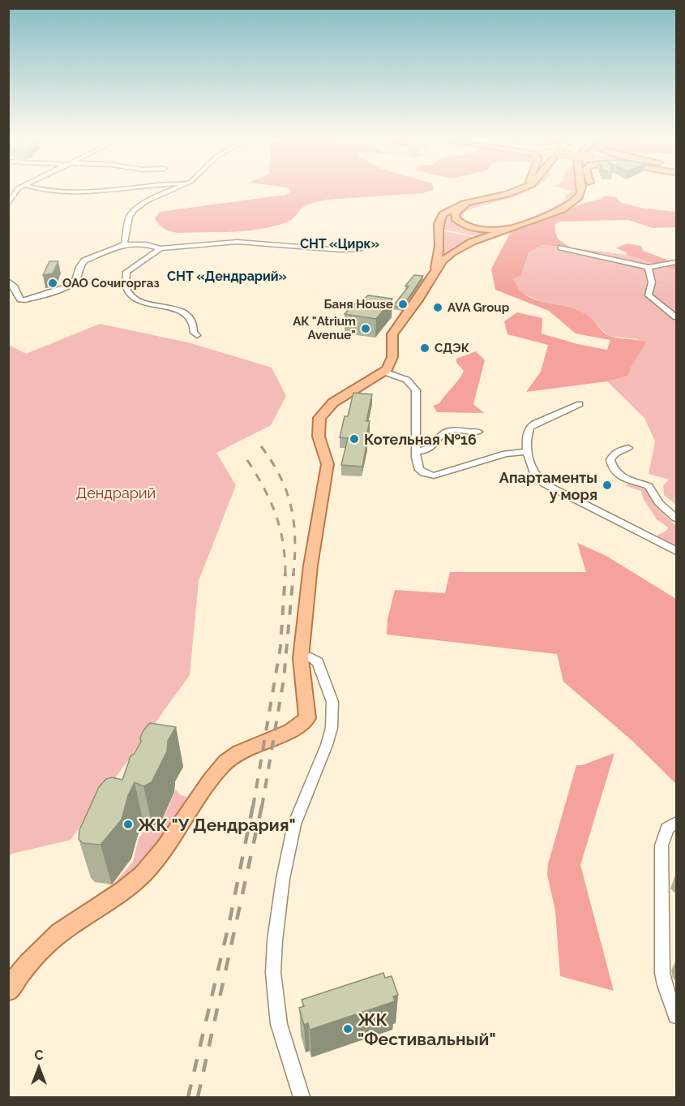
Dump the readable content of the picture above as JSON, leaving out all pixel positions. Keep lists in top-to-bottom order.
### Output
{
  "districts": ["СНТ «Цирк»", "СНТ «Дендрарий»"],
  "parks": ["Дендрарий"],
  "places": [
    "ОАО Сочигоргаз",
    "Баня House",
    "AVA Group",
    "АК \"Atrium Avenue\"",
    "СДЭК",
    "Котельная №16",
    "Апартаменты у моря",
    "ЖК \"У Дендрария\"",
    "ЖК \"Фестивальный\""
  ],
  "north": "top"
}
